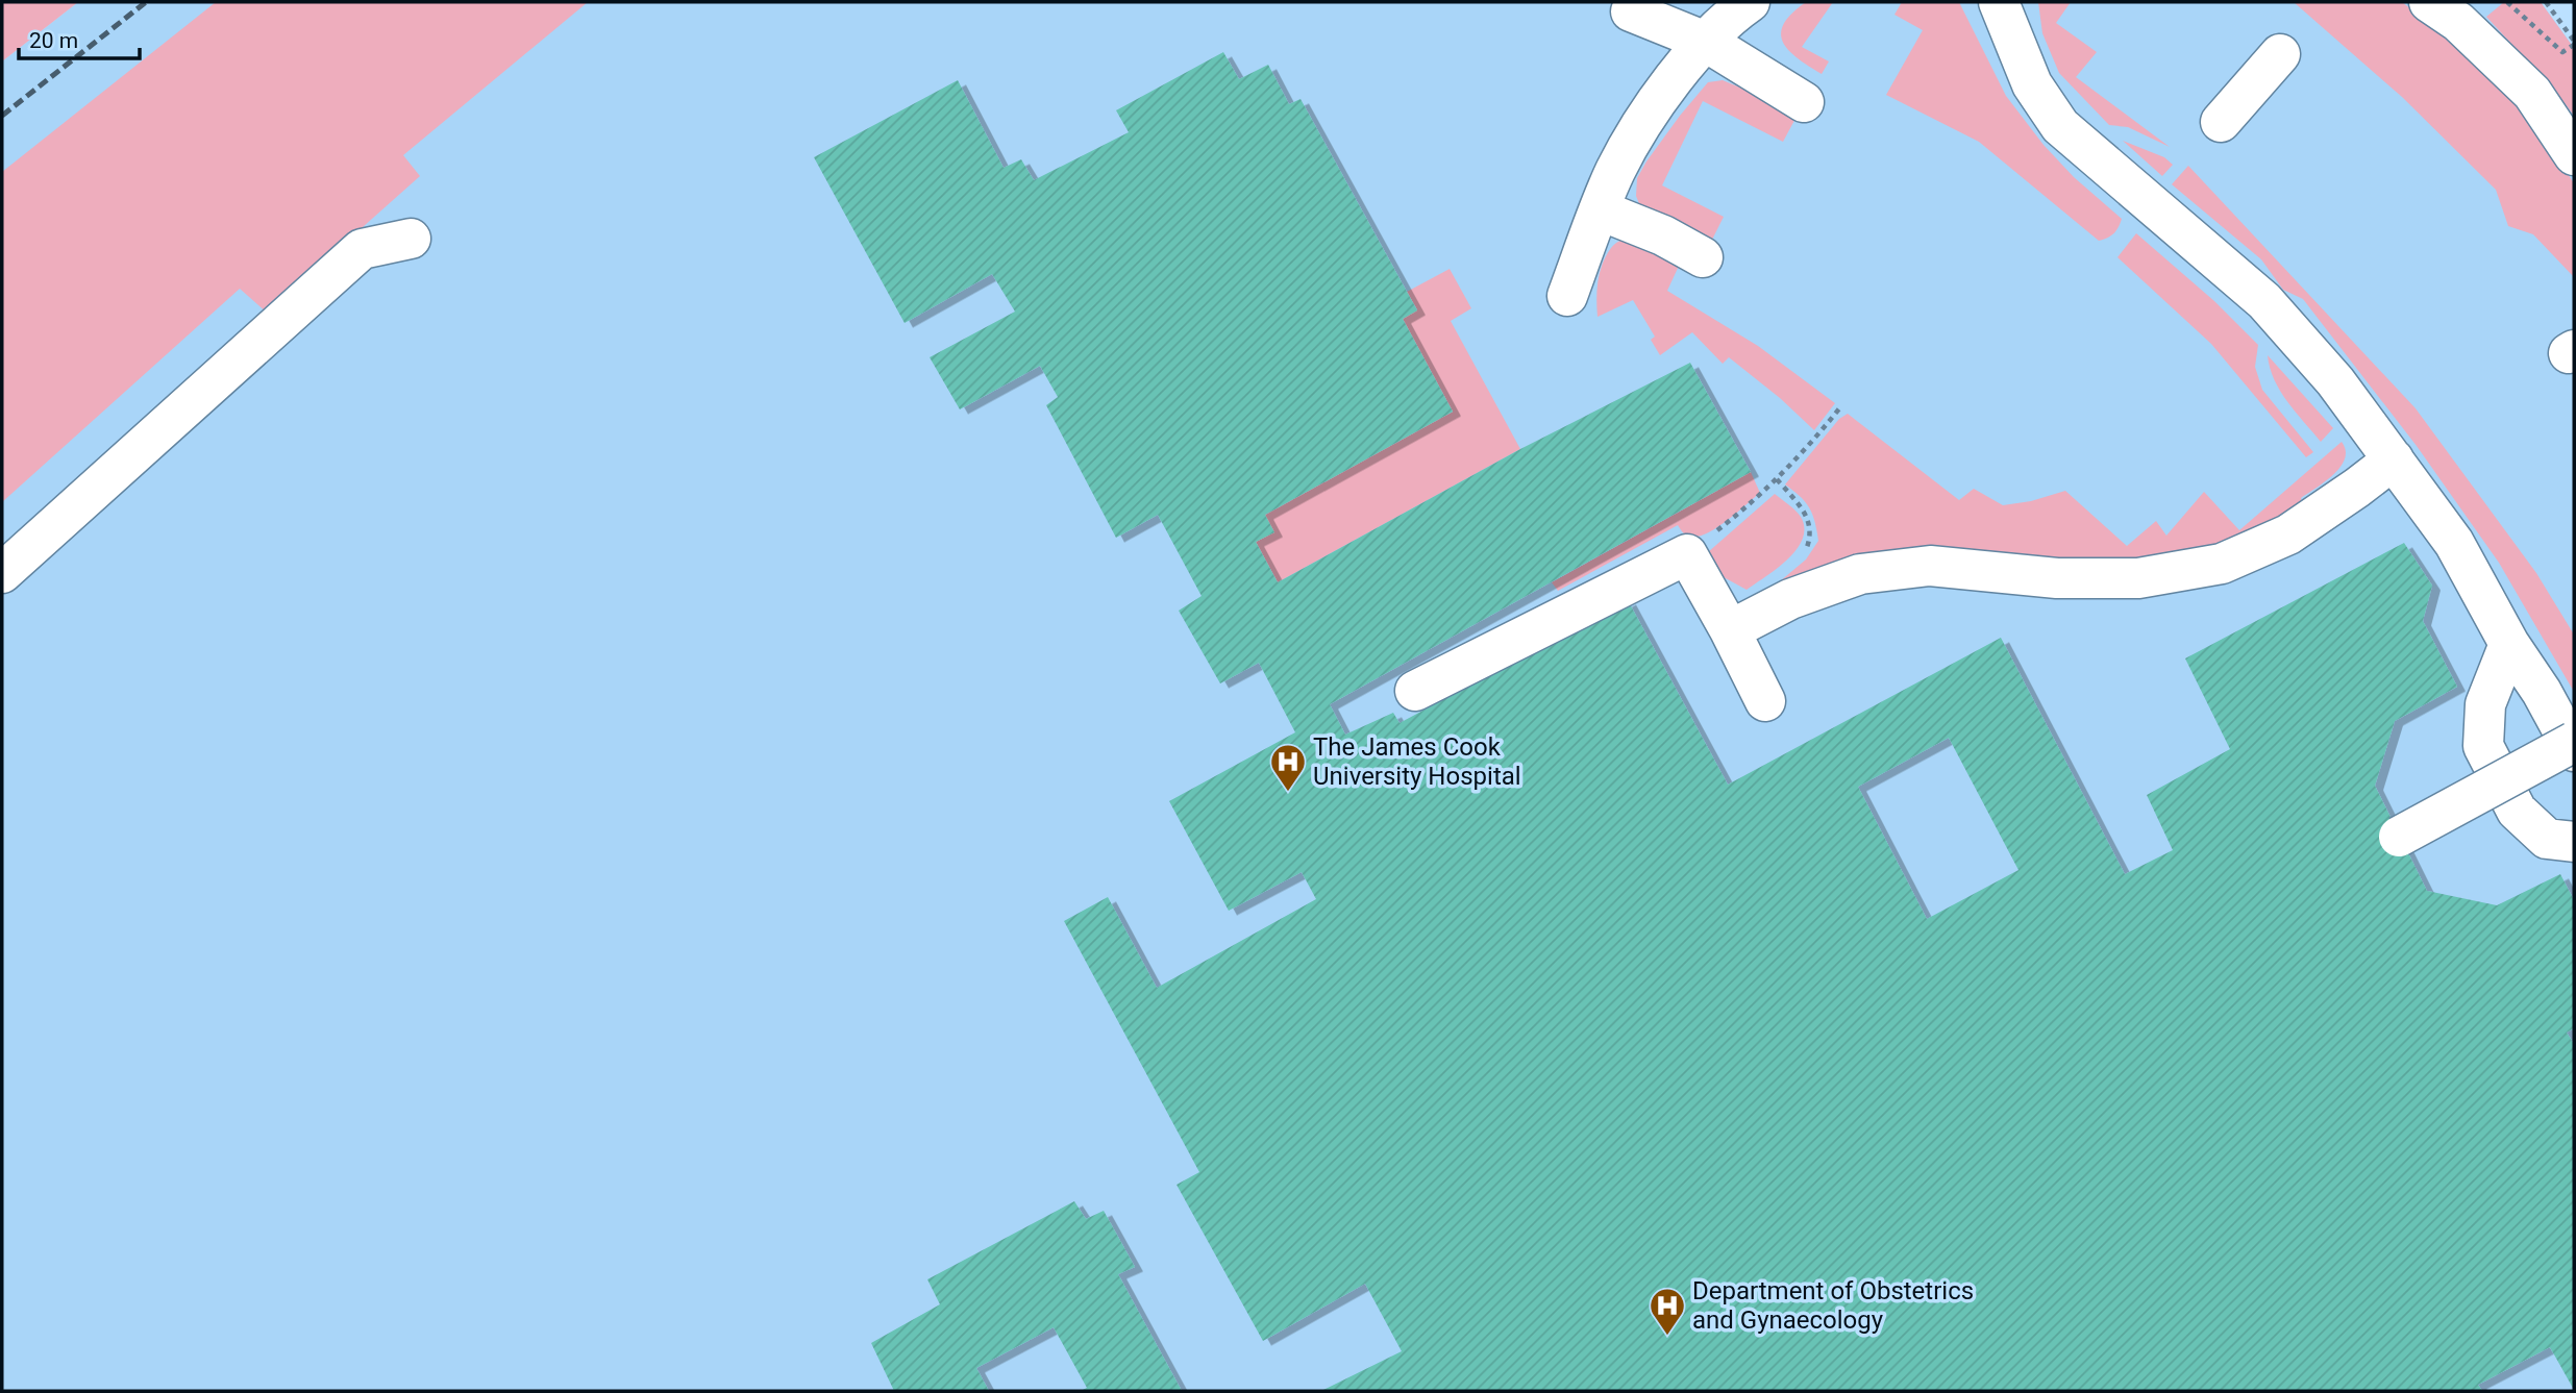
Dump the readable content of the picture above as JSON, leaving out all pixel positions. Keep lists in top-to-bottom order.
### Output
{
  "places": {
    "hospital": ["The James Cook University Hospital", "Department of Obstetrics and Gynaecology"]
  },
  "scale_bar": "20 m"
}
